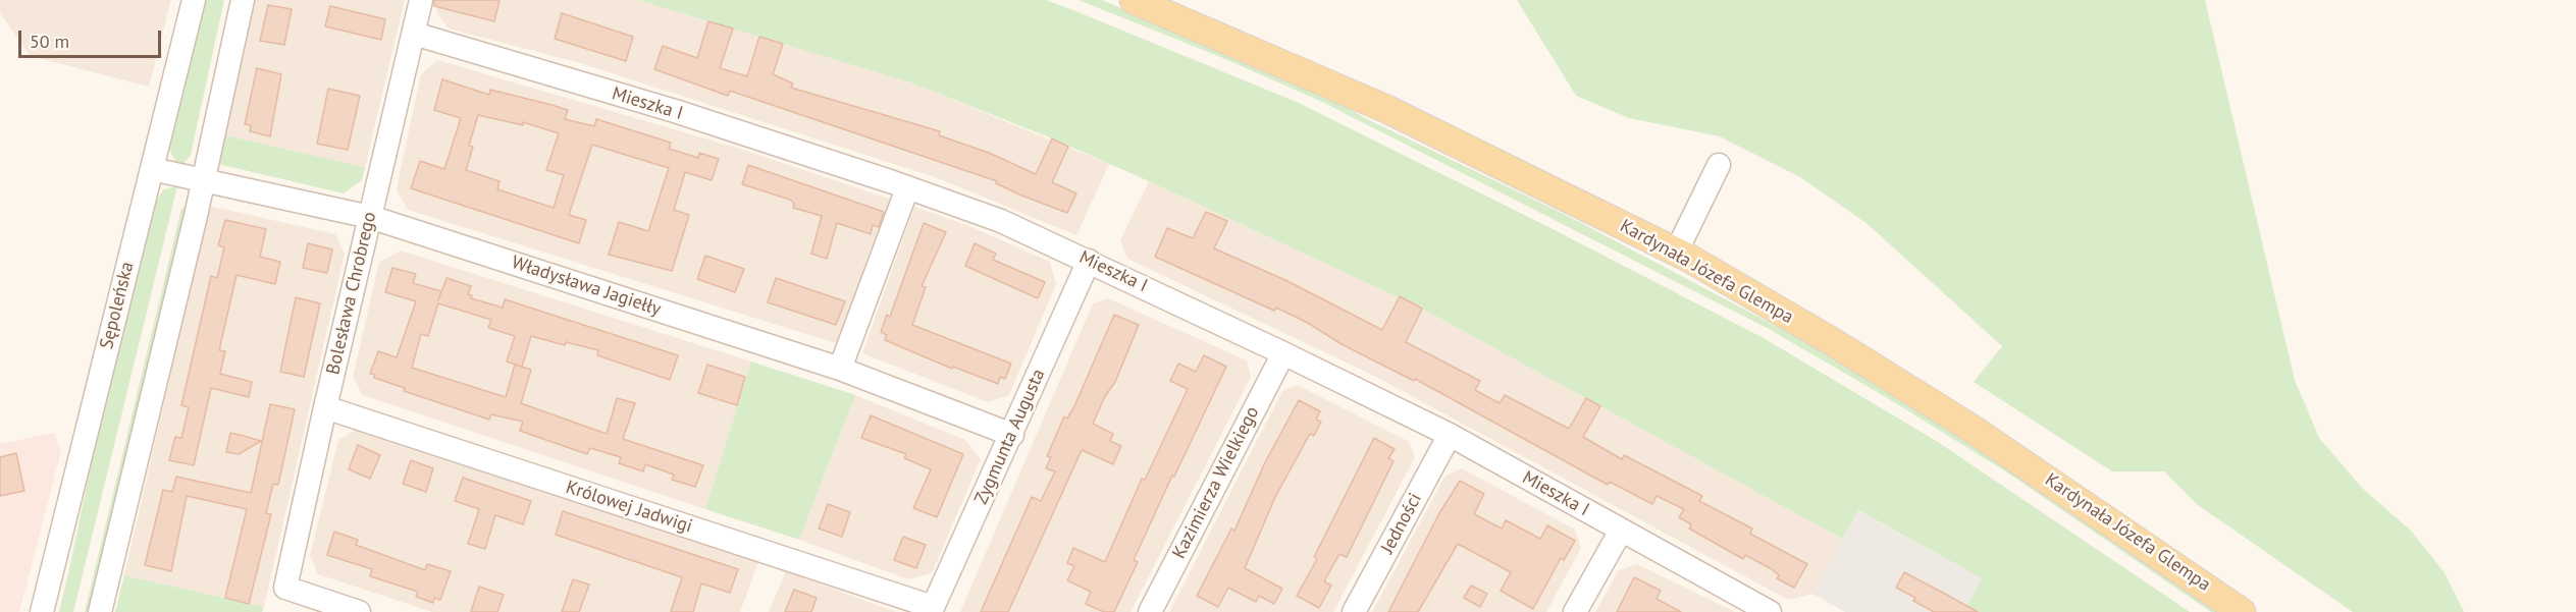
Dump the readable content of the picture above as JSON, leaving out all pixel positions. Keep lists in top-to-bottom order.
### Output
{
  "streets": {
    "main road": ["Kardynała Józefa Glempa"],
    "street": [
      "Mieszka I",
      "Władysława Jagiełły",
      "Bolesława Chrobrego",
      "Sępoleńska",
      "Zygmunta Augusta",
      "Kazimierza Wielkiego",
      "Królowej Jadwigi",
      "Jedności"
    ]
  },
  "crossings": [
    ["Mieszka I", "Bolesława Chrobrego"],
    ["Mieszka I", "Zygmunta Augusta"],
    ["Mieszka I", "Kazimierza Wielkiego"],
    ["Mieszka I", "Jedności"],
    ["Władysława Jagiełły", "Bolesława Chrobrego"],
    ["Władysława Jagiełły", "Sępoleńska"],
    ["Władysława Jagiełły", "Zygmunta Augusta"],
    ["Bolesława Chrobrego", "Królowej Jadwigi"],
    ["Zygmunta Augusta", "Królowej Jadwigi"]
  ],
  "scale_bar": "50 m"
}
